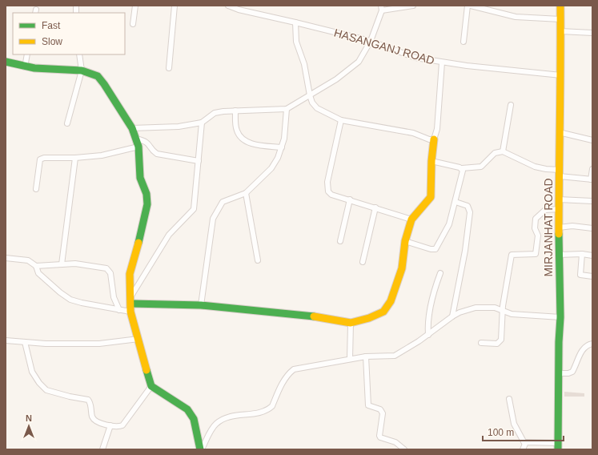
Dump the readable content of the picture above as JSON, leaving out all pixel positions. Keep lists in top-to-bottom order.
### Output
{
  "streets": {
    "street": ["HASANGANJ ROAD", "MIRJANHAT ROAD"]
  },
  "crossings": [
    ["HASANGANJ ROAD", "MIRJANHAT ROAD"]
  ],
  "legend": ["Fast", "Slow"],
  "scale_bar": "100 m",
  "north": "top"
}
